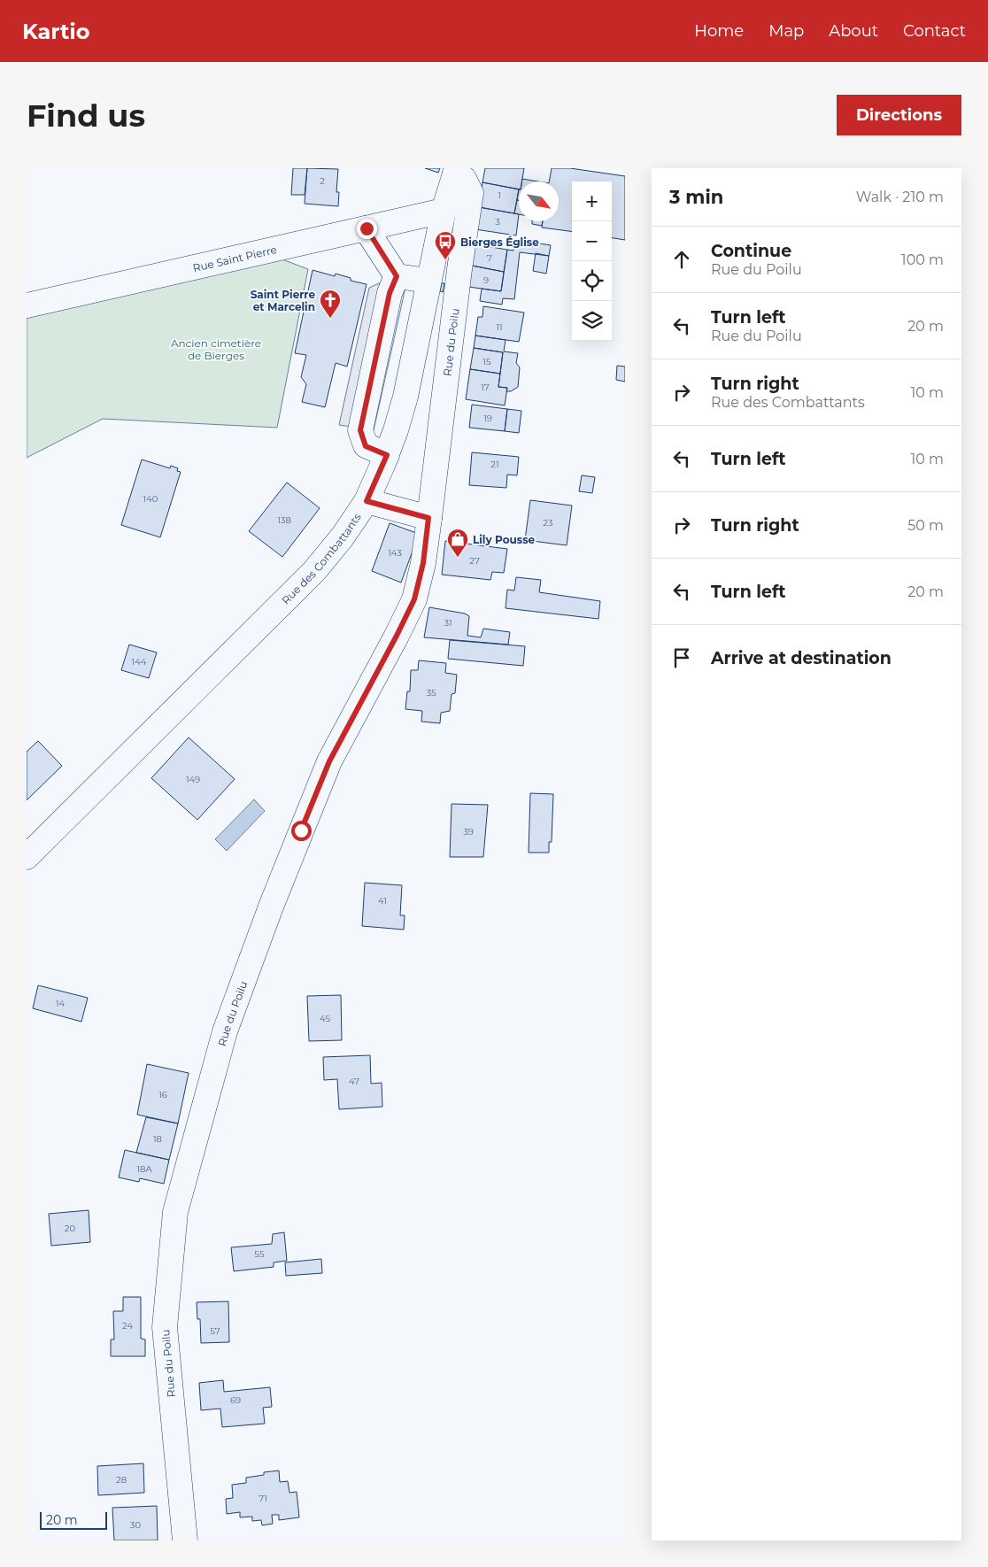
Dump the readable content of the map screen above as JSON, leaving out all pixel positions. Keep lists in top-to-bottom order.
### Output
{
  "streets": {
    "street": ["Rue Saint Pierre", "Rue du Poilu", "Rue des Combattants"]
  },
  "crossings": [
    ["Rue Saint Pierre", "Rue des Combattants"],
    ["Rue du Poilu", "Rue des Combattants"]
  ],
  "parks": ["Ancien cimetière de Bierges"],
  "places": {
    "bus stop": ["Bierges Église"],
    "church": ["Saint Pierre et Marcelin"],
    "shop": ["Lily Pousse"]
  },
  "house_numbers": [
    "2",
    "1",
    "3",
    "7",
    "9",
    "11",
    "15",
    "17",
    "19",
    "21",
    "140",
    "138",
    "23",
    "143",
    "27",
    "31",
    "144",
    "35",
    "149",
    "39",
    "41",
    "14",
    "45",
    "47",
    "16",
    "18",
    "18A",
    "20",
    "55",
    "24",
    "57",
    "69",
    "28",
    "71",
    "30"
  ],
  "scale_bar": "20 m",
  "north": "bottom right",
  "page": {
    "header": "Kartio",
    "nav": [
      "Home",
      "Map",
      "About",
      "Contact"
    ],
    "buttons": "Directions",
    "title": "Find us",
    "heading": ["3 min", "Walk · 210 m"],
    "map_buttons": ["+", "−"],
    "list": [
      ["Continue", "Rue du Poilu", "100 m"],
      ["Turn left", "Rue du Poilu", "20 m"],
      ["Turn right", "Rue des Combattants", "10 m"],
      ["Turn left", "10 m"],
      ["Turn right", "50 m"],
      ["Turn left", "20 m"],
      "Arrive at destination"
    ],
    "scale": "20 m"
  }
}
